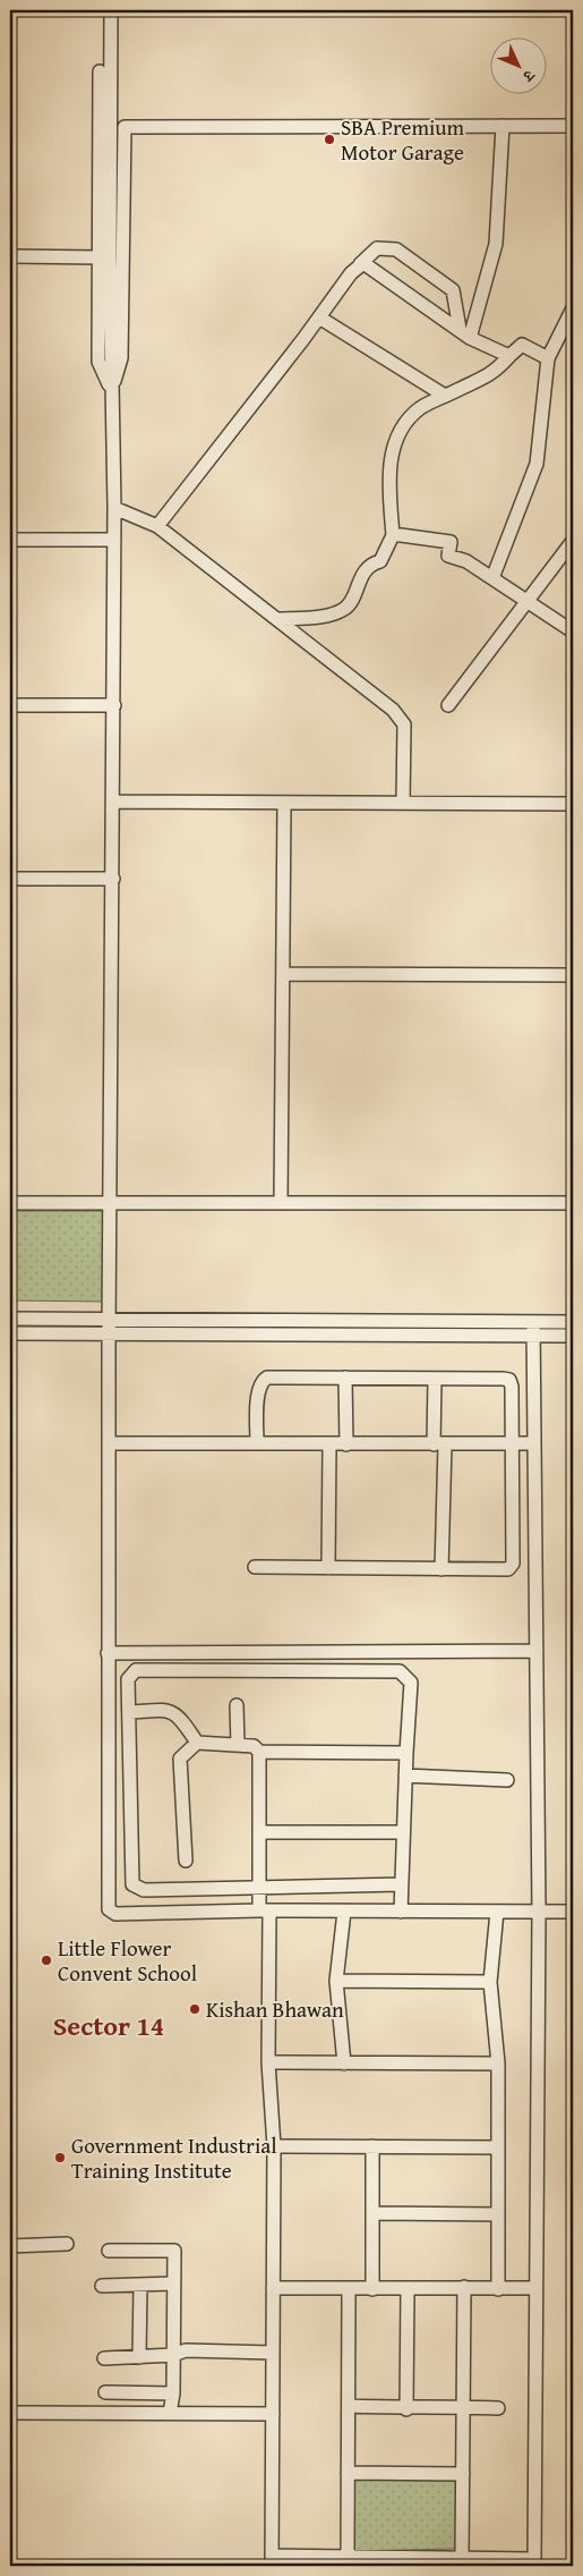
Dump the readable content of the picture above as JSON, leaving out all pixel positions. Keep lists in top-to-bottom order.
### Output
{
  "districts": ["Sector 14"],
  "places": [
    "SBA Premium Motor Garage",
    "Little Flower Convent School",
    "Kishan Bhawan",
    "Government Industrial Training Institute"
  ],
  "north": "bottom right"
}
